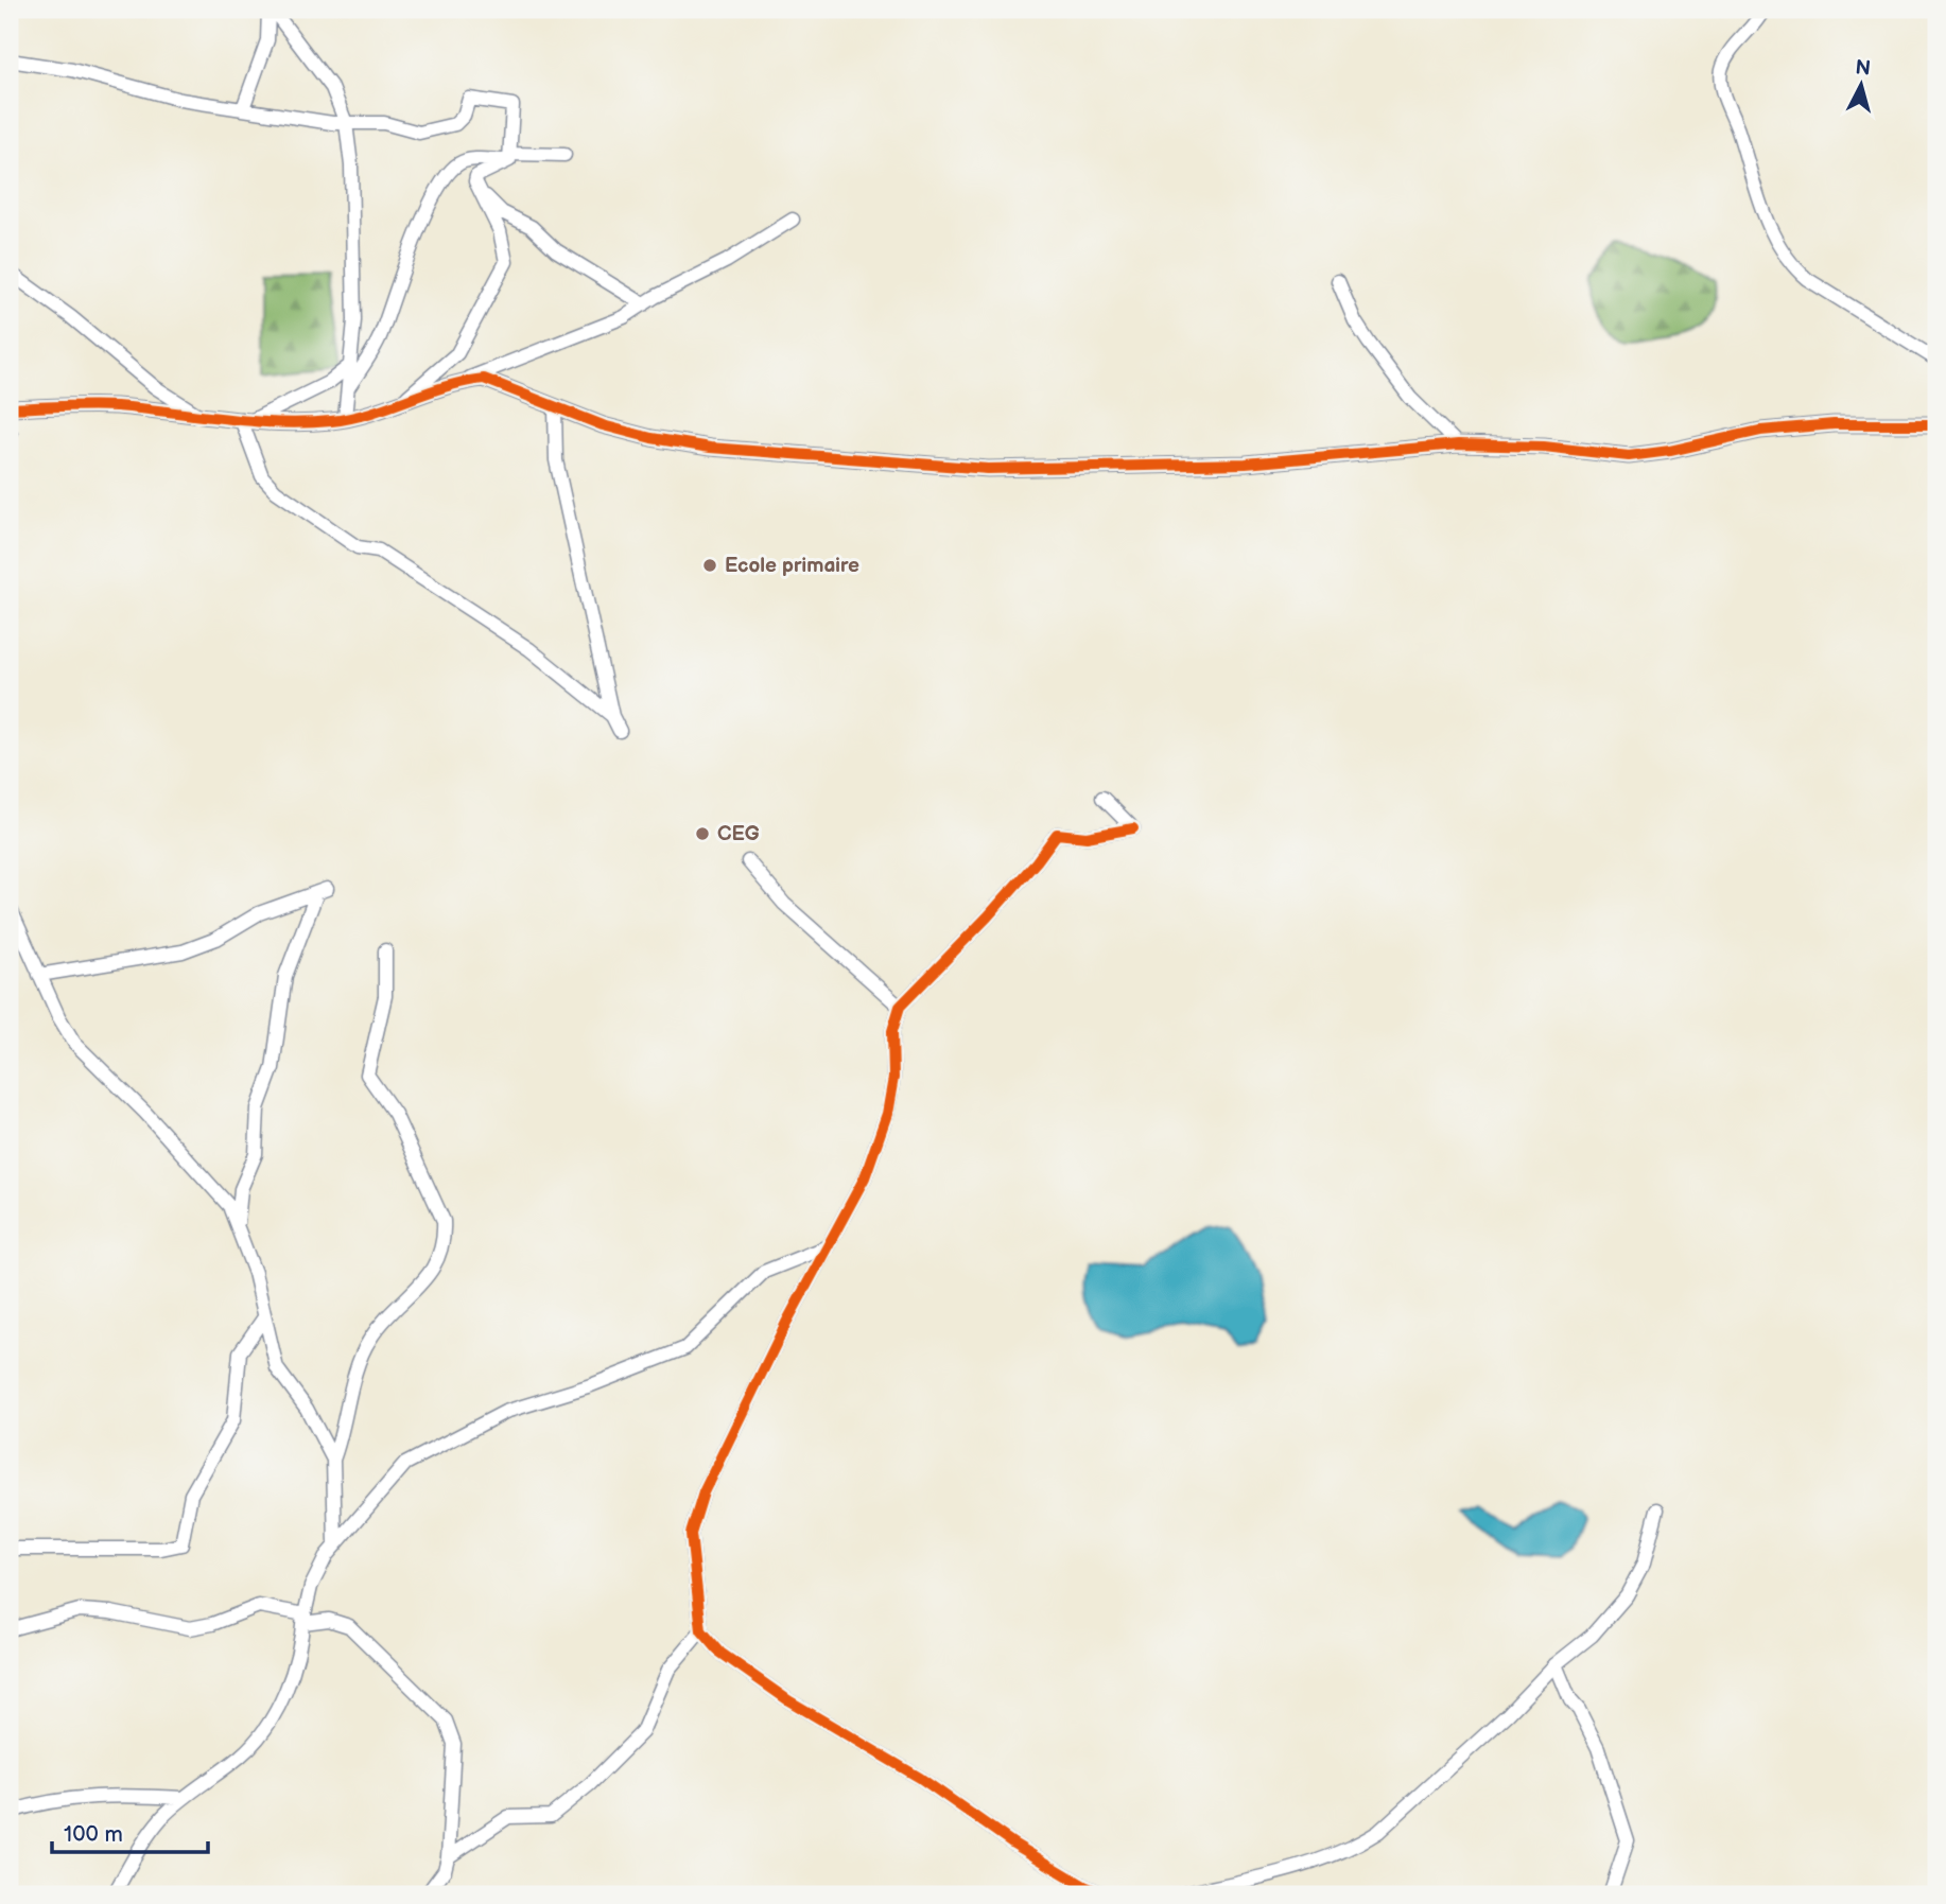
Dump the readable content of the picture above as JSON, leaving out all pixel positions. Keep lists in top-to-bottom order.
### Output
{
  "places": ["Ecole primaire", "CEG"],
  "scale_bar": "100 m",
  "north": "top"
}
